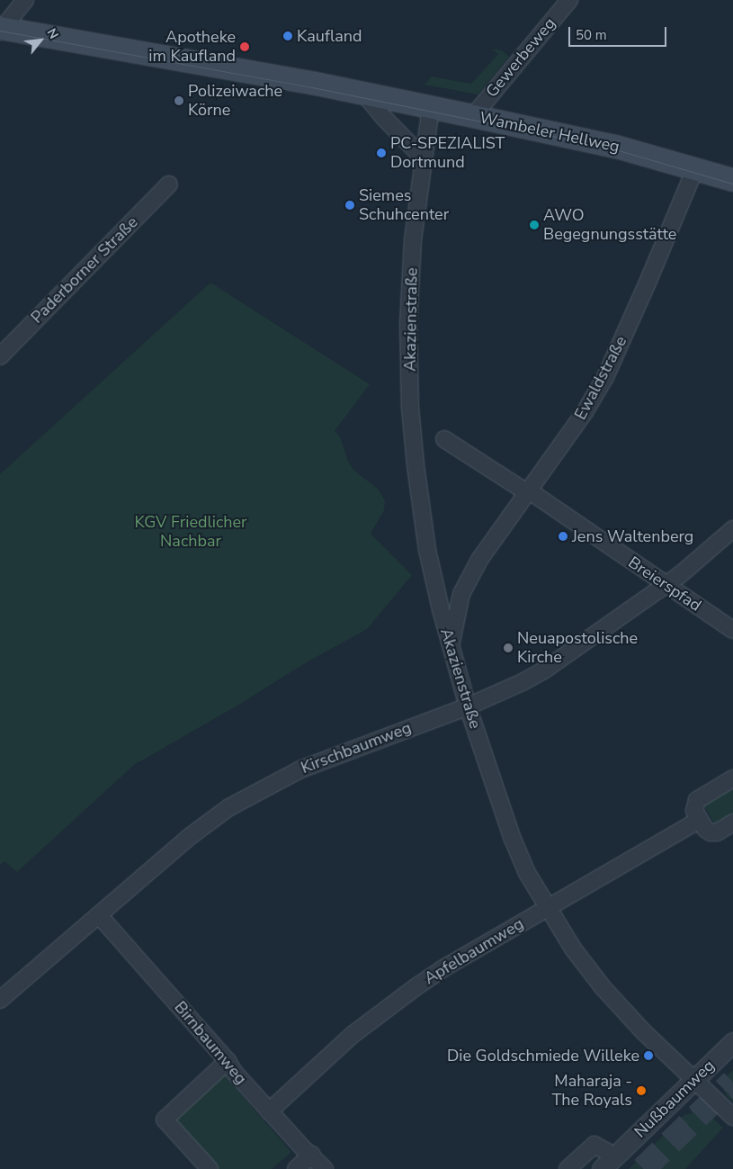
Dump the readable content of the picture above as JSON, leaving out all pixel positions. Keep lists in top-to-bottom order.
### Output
{
  "streets": {
    "main road": ["Wambeler Hellweg"],
    "street": [
      "Gewerbeweg",
      "Paderborner Straße",
      "Akazienstraße",
      "Ewaldstraße",
      "Breierspfad",
      "Kirschbaumweg",
      "Apfelbaumweg",
      "Birnbaumweg",
      "Nußbaumweg"
    ]
  },
  "crossings": [
    ["Gewerbeweg", "Wambeler Hellweg"],
    ["Wambeler Hellweg", "Akazienstraße"],
    ["Wambeler Hellweg", "Ewaldstraße"],
    ["Akazienstraße", "Ewaldstraße"],
    ["Akazienstraße", "Kirschbaumweg"],
    ["Akazienstraße", "Apfelbaumweg"],
    ["Akazienstraße", "Nußbaumweg"],
    ["Ewaldstraße", "Breierspfad"],
    ["Breierspfad", "Kirschbaumweg"],
    ["Kirschbaumweg", "Birnbaumweg"],
    ["Apfelbaumweg", "Birnbaumweg"]
  ],
  "parks": ["KGV Friedlicher Nachbar"],
  "places": [
    "Kaufland",
    "Apotheke im Kaufland",
    "Polizeiwache Körne",
    "PC-SPEZIALIST Dortmund",
    "Siemes Schuhcenter",
    "AWO Begegnungsstätte",
    "Jens Waltenberg",
    "Neuapostolische Kirche",
    "Die Goldschmiede Willeke",
    "Maharaja - The Royals"
  ],
  "scale_bar": "50 m",
  "north": "top right"
}
